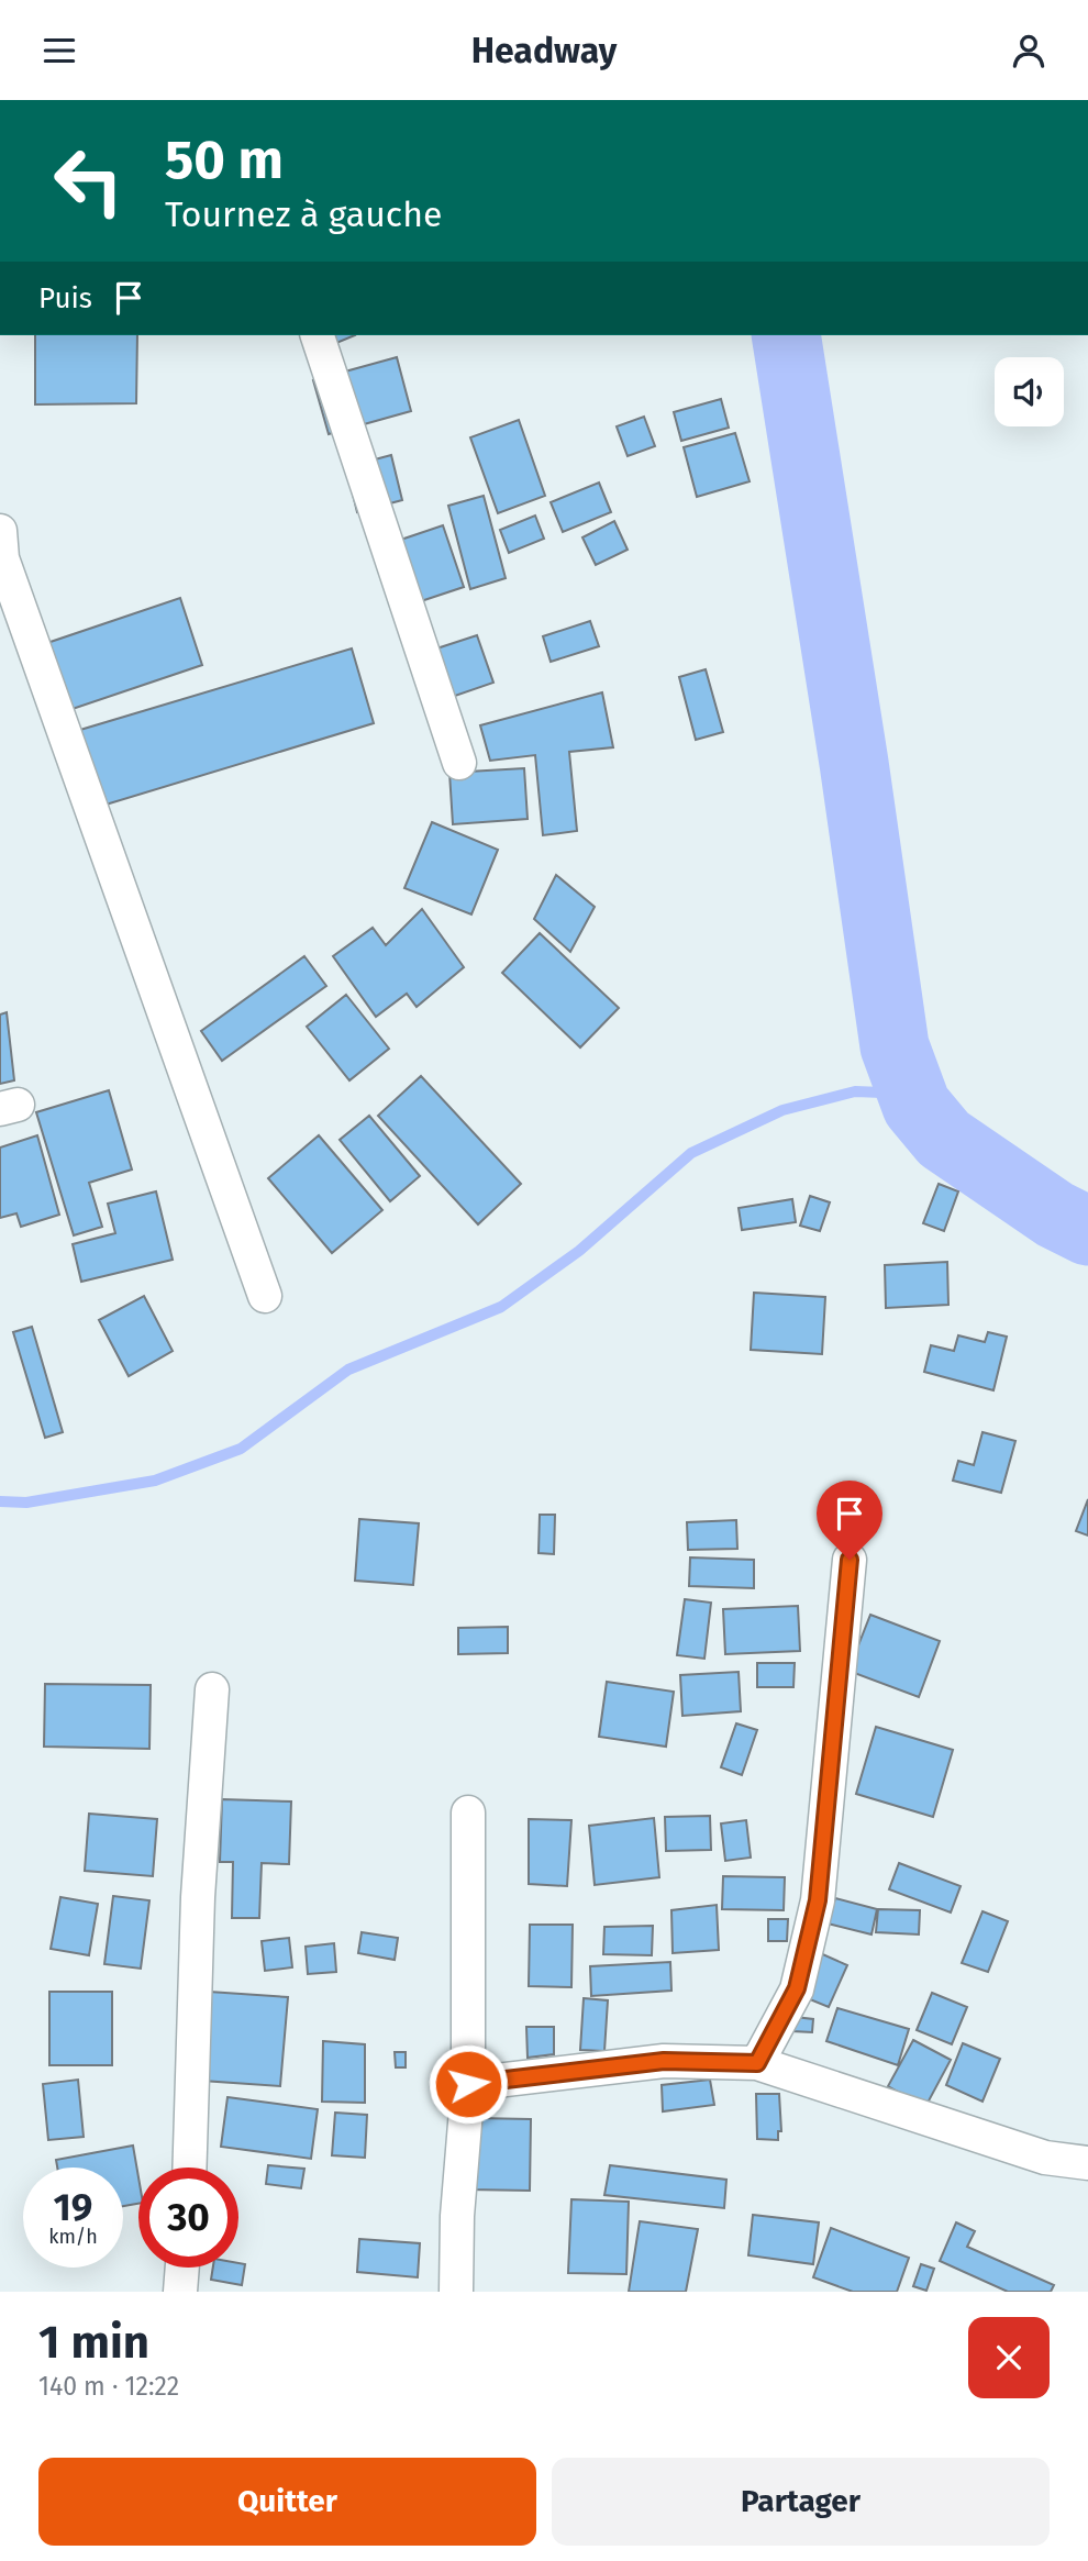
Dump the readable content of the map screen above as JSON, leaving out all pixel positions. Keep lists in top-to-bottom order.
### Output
{
  "page": {
    "header": "Headway",
    "turn": ["50 m", "Tournez à gauche"],
    "then": "Puis",
    "speed": "19 km/h",
    "limit": "30",
    "heading": ["1 min", "140 m · 12:22"],
    "buttons": ["Quitter", "Partager"]
  }
}
